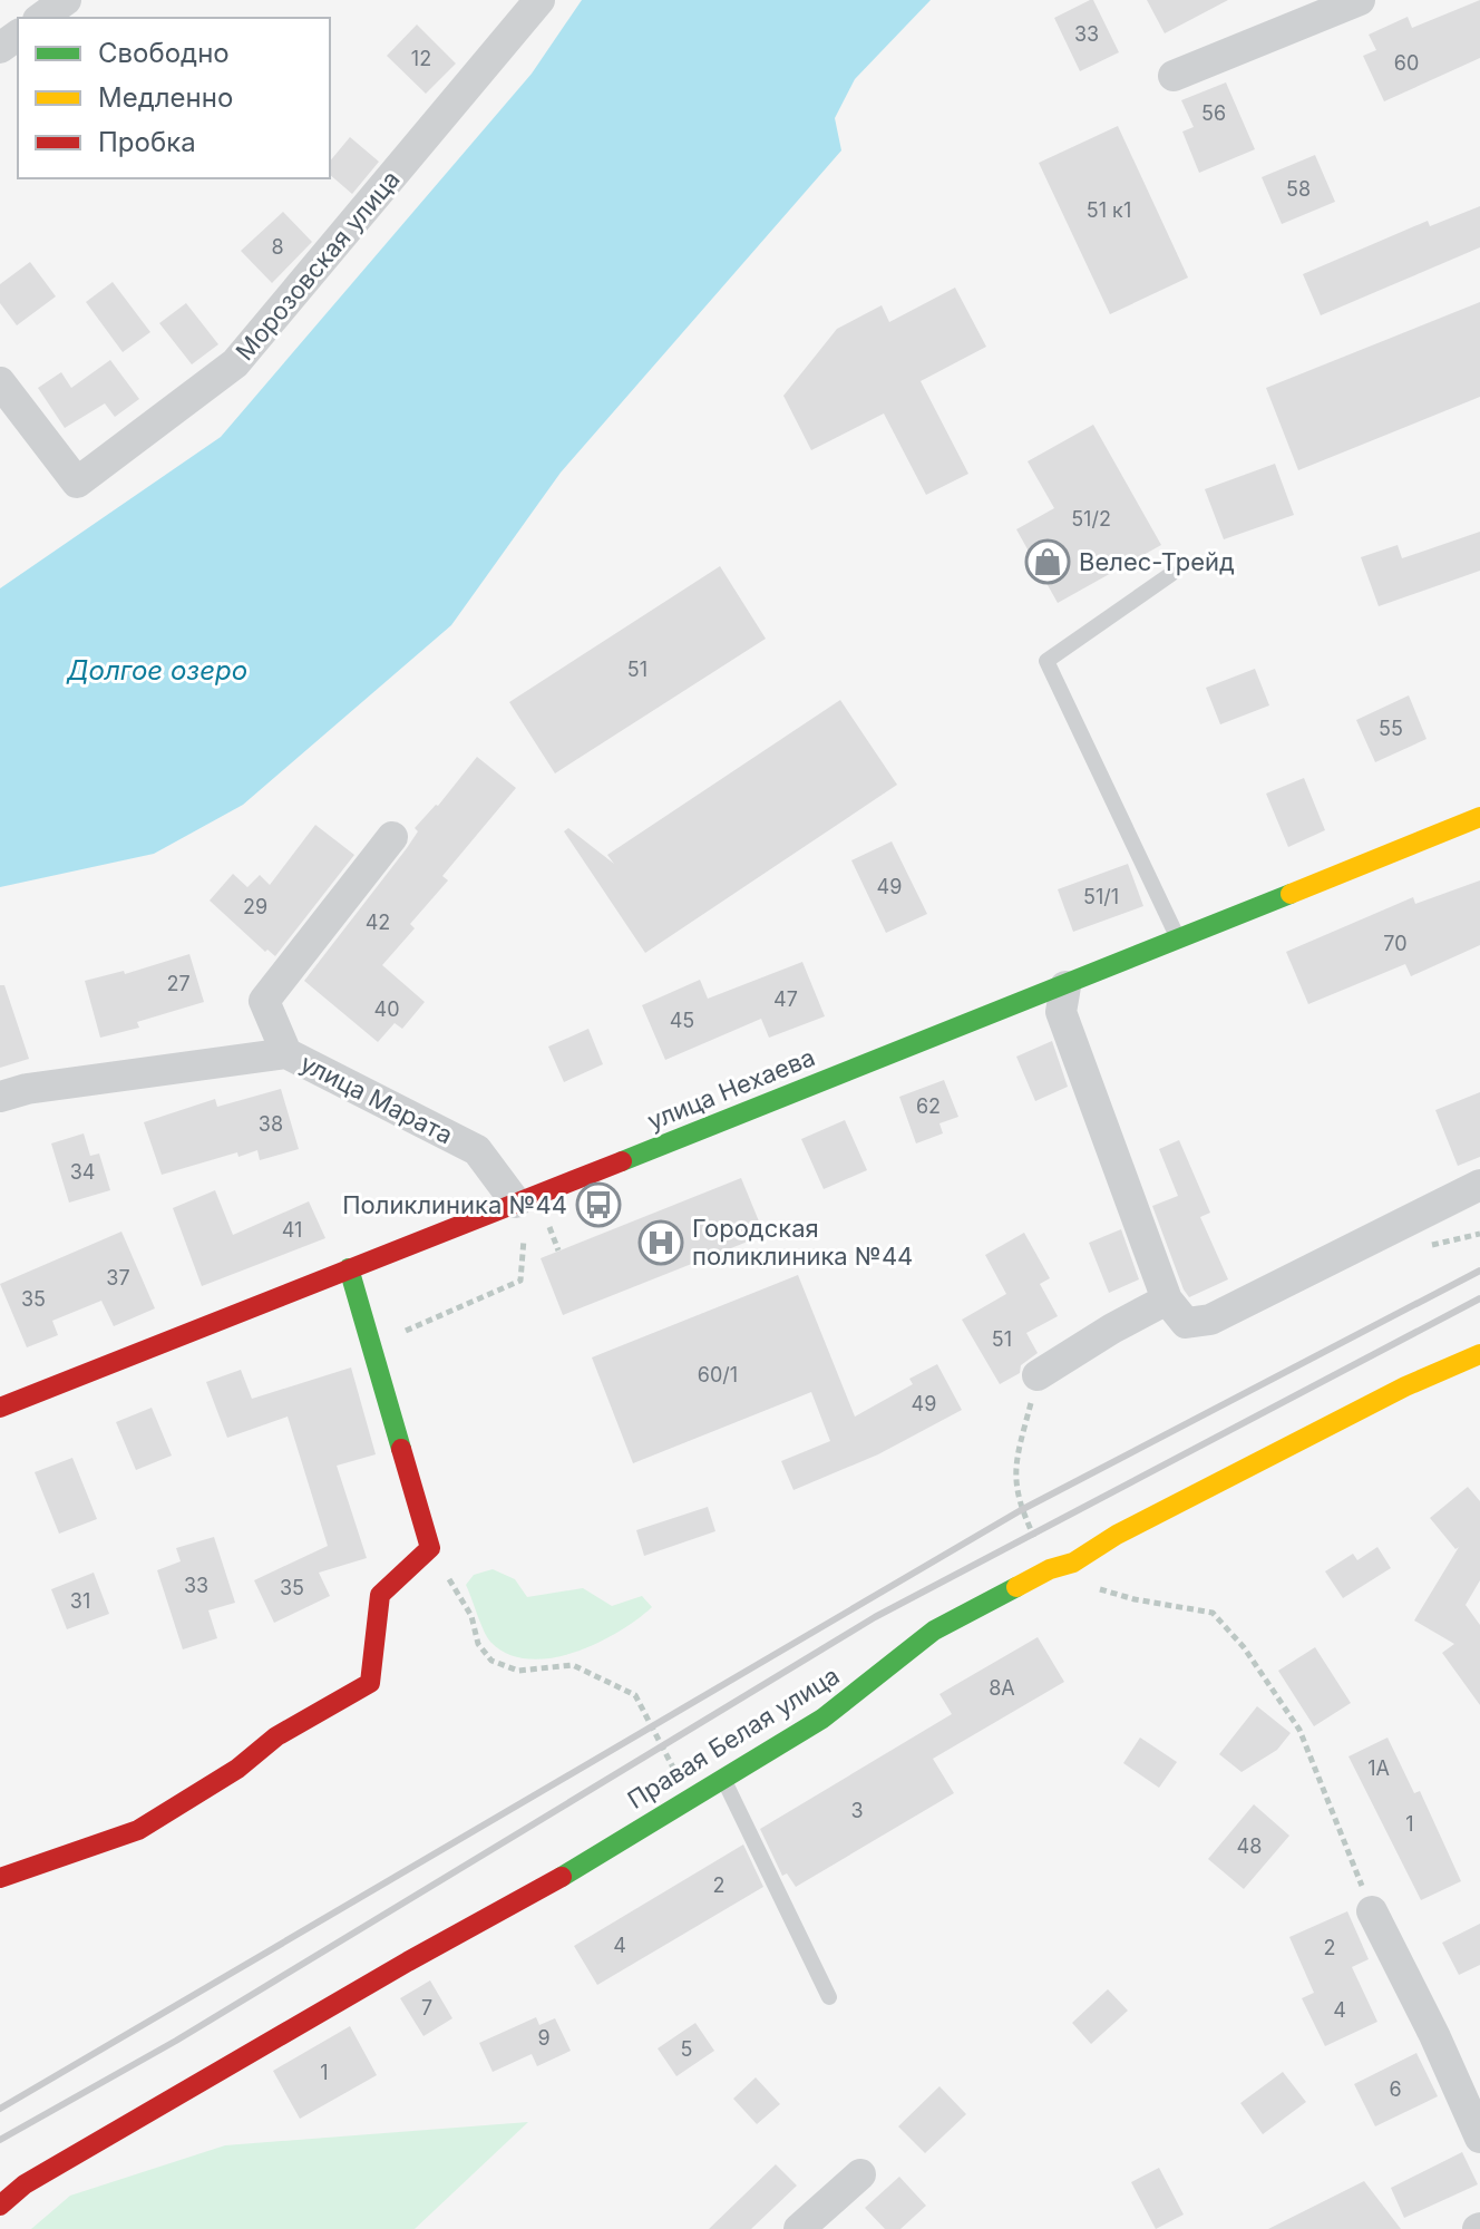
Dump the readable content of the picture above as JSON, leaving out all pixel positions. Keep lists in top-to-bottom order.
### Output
{
  "streets": {
    "street": [
      "Морозовская улица",
      "улица Нехаева",
      "улица Марата",
      "Правая Белая улица"
    ]
  },
  "crossings": [
    ["улица Нехаева", "улица Марата"]
  ],
  "water": ["Долгое озеро"],
  "places": {
    "shop": ["Велес-Трейд"],
    "bus stop": ["Поликлиника №44"],
    "hospital": ["Городская поликлиника №44"]
  },
  "house_numbers": [
    "33",
    "12",
    "60",
    "56",
    "58",
    "51 к1",
    "8",
    "51/2",
    "51",
    "55",
    "49",
    "51/1",
    "29",
    "42",
    "70",
    "27",
    "47",
    "40",
    "45",
    "62",
    "38",
    "34",
    "41",
    "37",
    "35",
    "51",
    "60/1",
    "49",
    "33",
    "35",
    "31",
    "8А",
    "1А",
    "3",
    "1",
    "48",
    "2",
    "4",
    "2",
    "7",
    "4",
    "9",
    "5",
    "1",
    "6"
  ],
  "legend": ["Свободно", "Медленно", "Пробка"]
}
